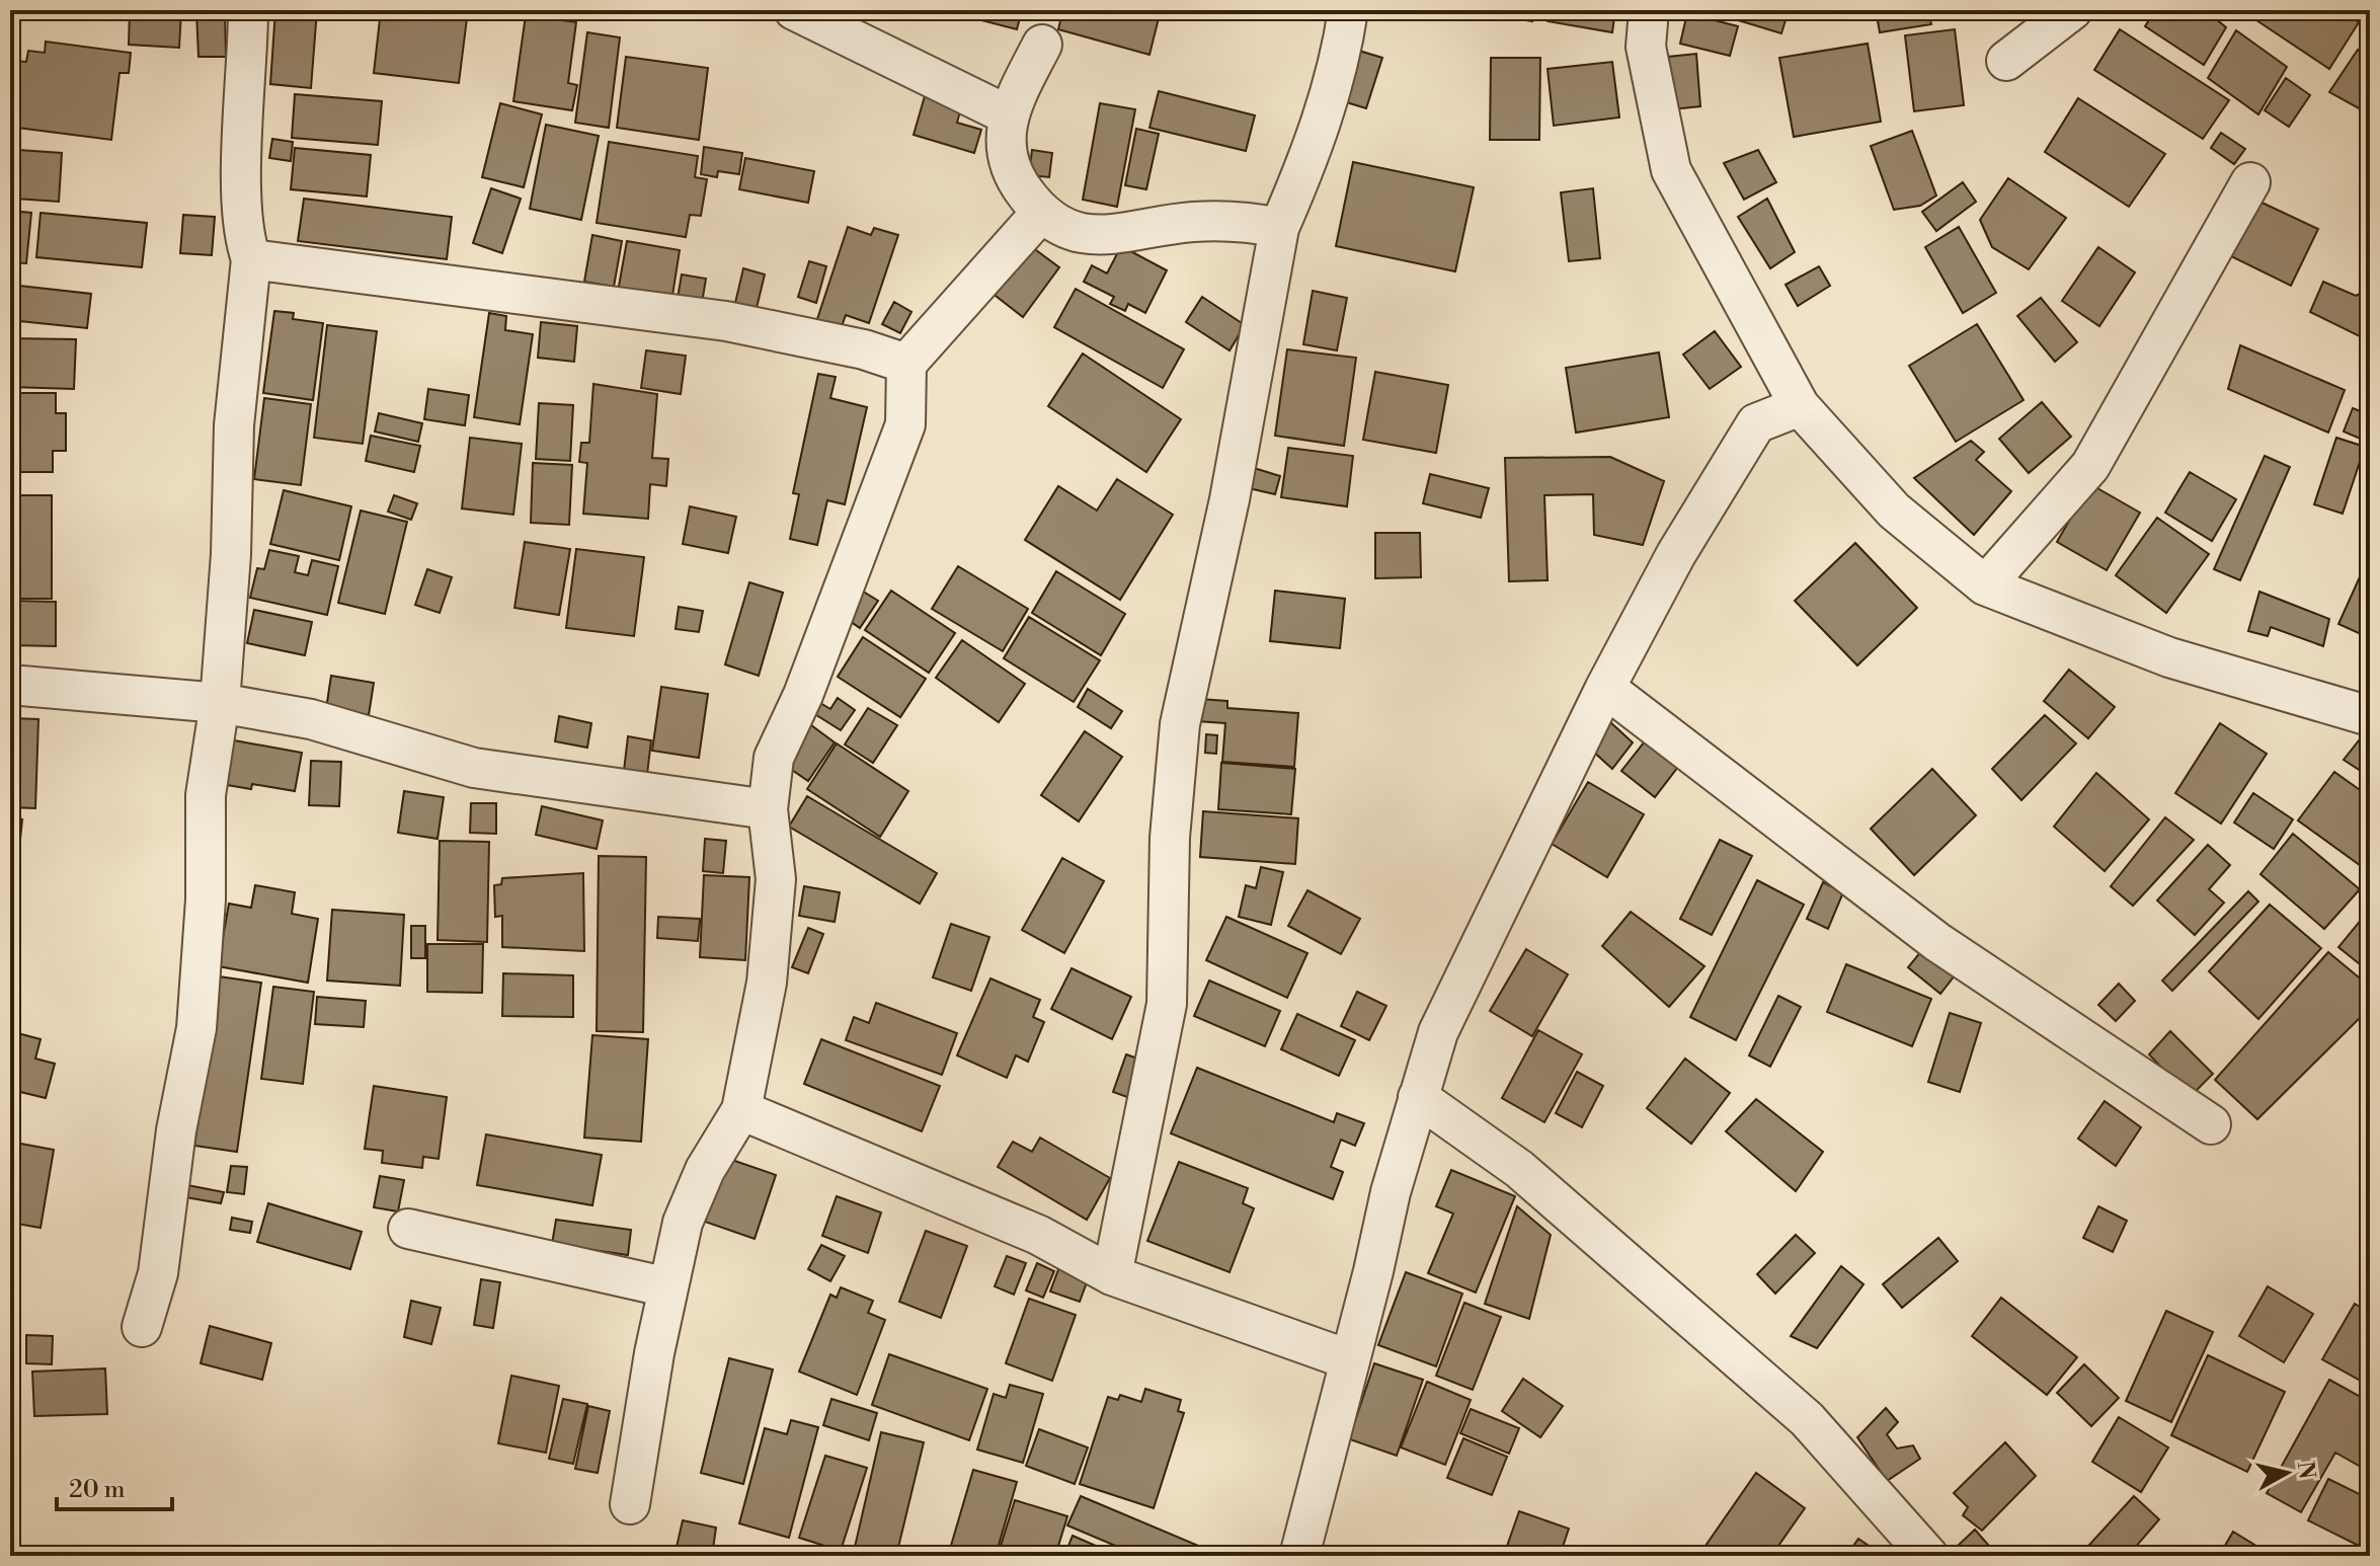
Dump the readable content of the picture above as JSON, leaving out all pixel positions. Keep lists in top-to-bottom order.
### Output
{
  "scale_bar": "20 m",
  "north": "right"
}
